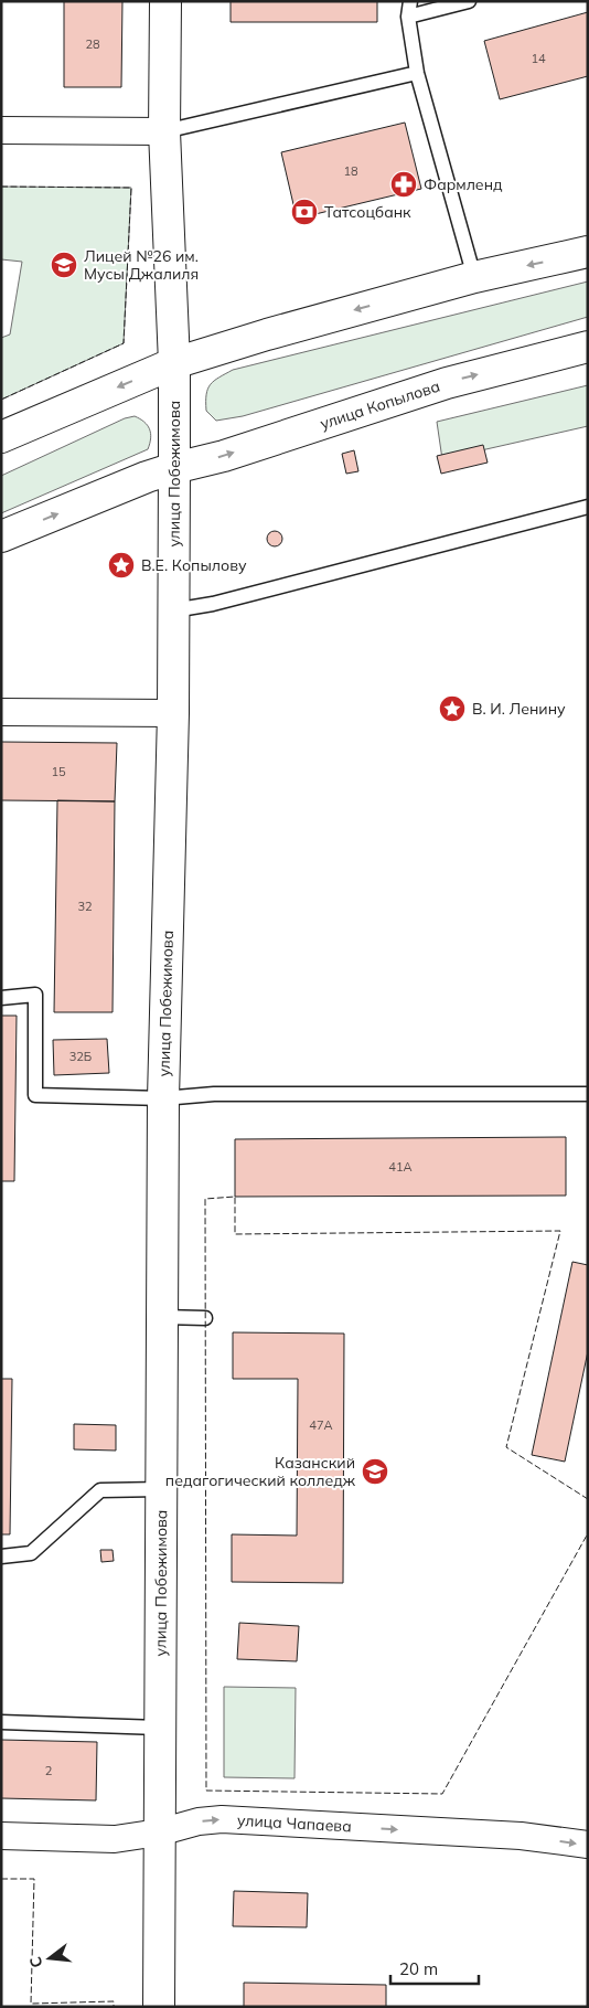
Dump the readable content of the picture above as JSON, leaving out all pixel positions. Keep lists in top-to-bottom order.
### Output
{
  "streets": {
    "street": ["улица Копылова", "улица Побежимова", "улица Чапаева"]
  },
  "crossings": [
    ["улица Копылова", "улица Побежимова"],
    ["улица Побежимова", "улица Чапаева"]
  ],
  "one_way": ["улица Чапаева"],
  "places": {
    "pharmacy": ["Фармленд"],
    "bank": ["Татсоцбанк"],
    "school or university": ["Лицей №26 им. Мусы Джалиля", "Казанский педагогический колледж"],
    "place": ["В.Е. Копылову", "В. И. Ленину"]
  },
  "house_numbers": [
    "28",
    "14",
    "18",
    "15",
    "32",
    "32Б",
    "41А",
    "47А",
    "2"
  ],
  "scale_bar": "20 m",
  "north": "left"
}
